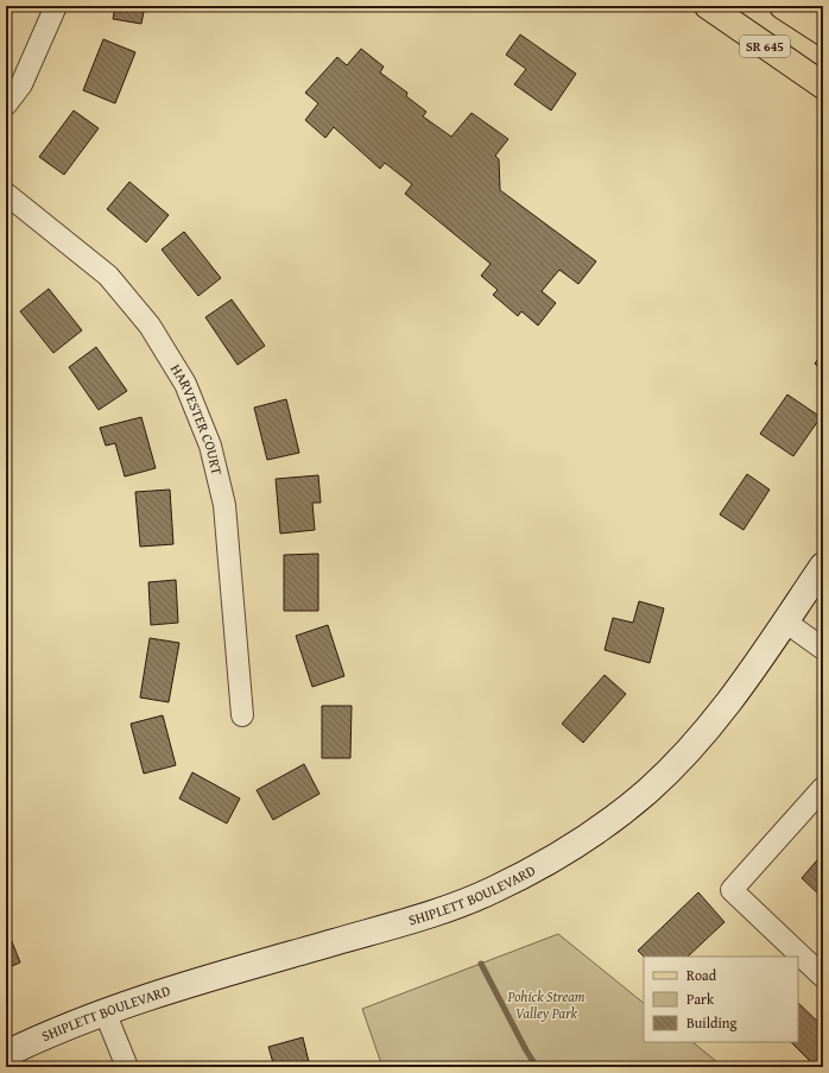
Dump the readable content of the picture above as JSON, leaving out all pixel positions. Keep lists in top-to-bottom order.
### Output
{
  "streets": {
    "main road": ["SR 645"],
    "street": ["HARVESTER COURT", "SHIPLETT BOULEVARD"]
  },
  "parks": ["Pohick Stream Valley Park"],
  "legend": ["Road", "Park", "Building"]
}
